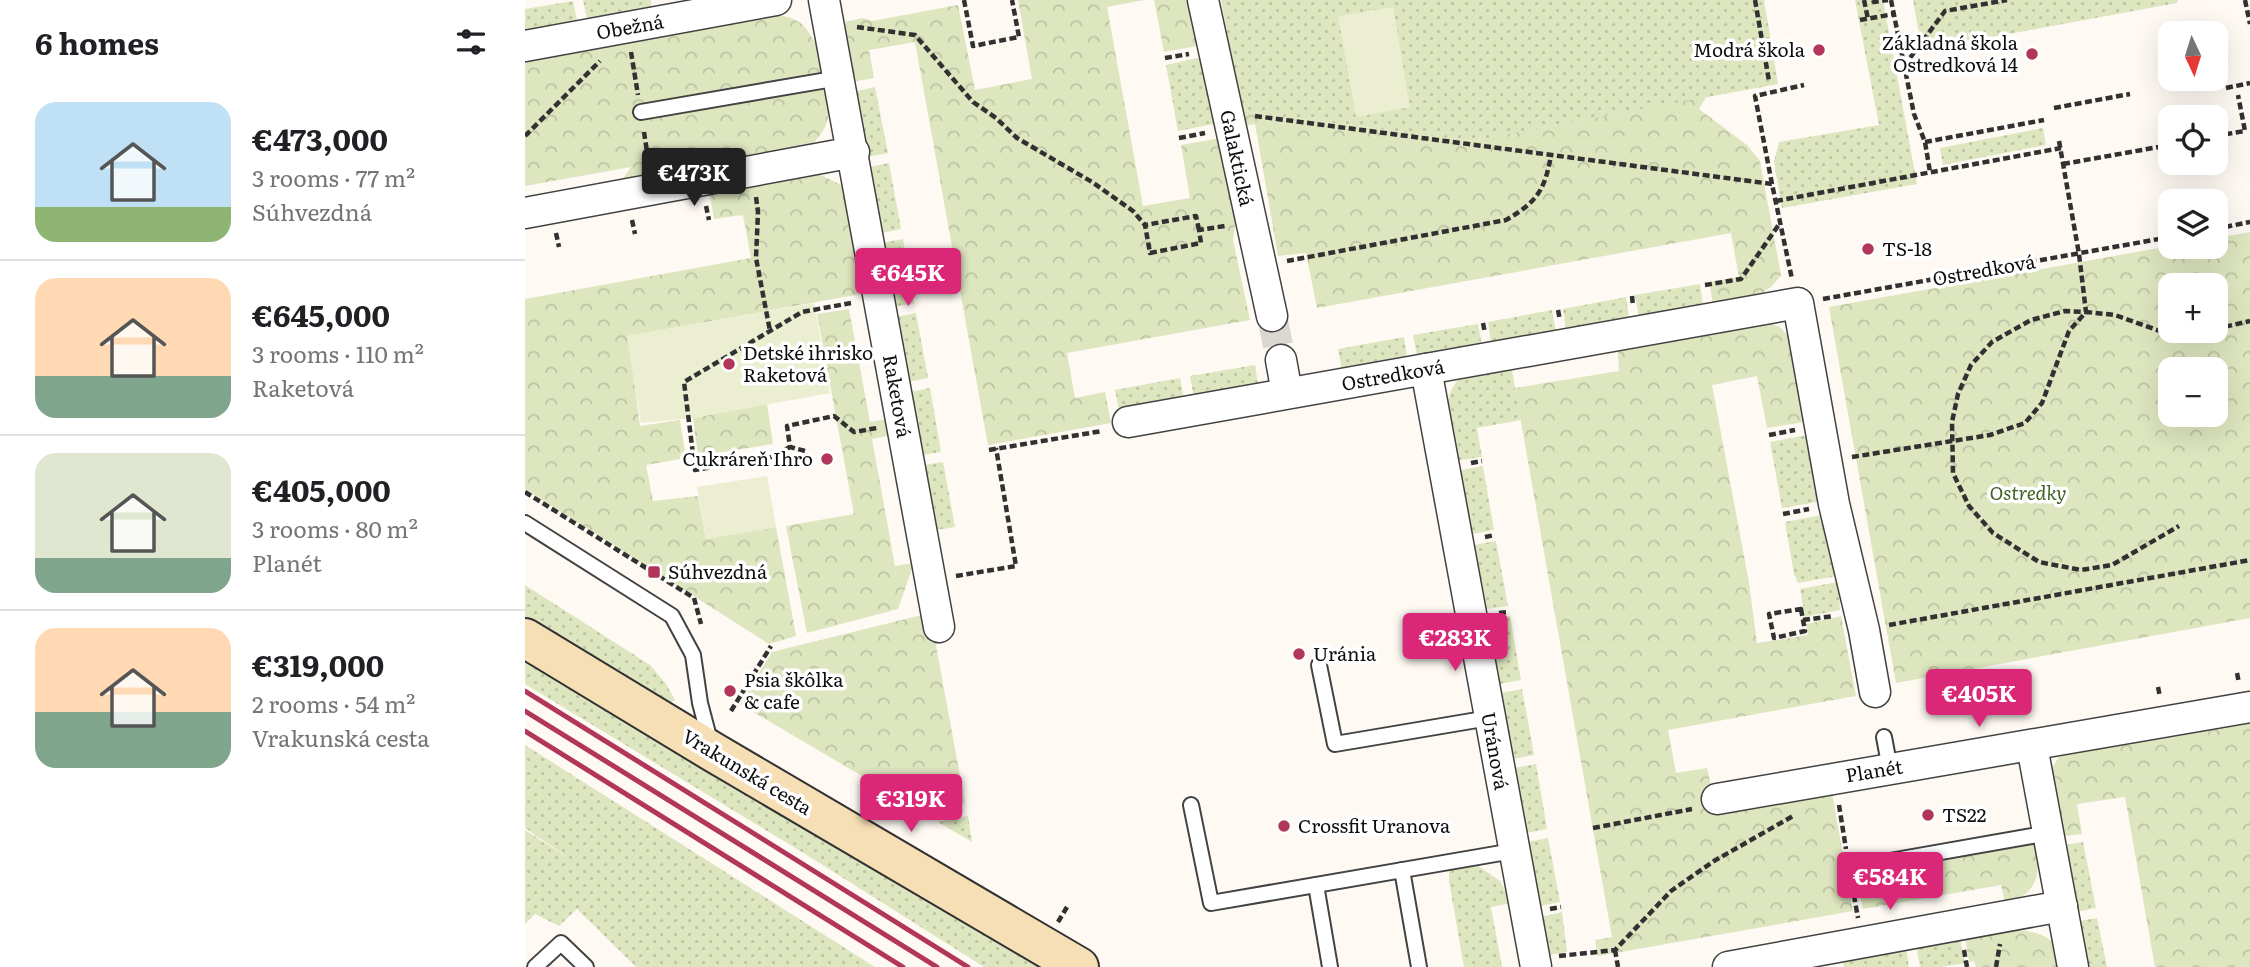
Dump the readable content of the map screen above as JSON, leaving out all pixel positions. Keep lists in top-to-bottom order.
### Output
{
  "streets": {
    "main road": ["Vrakunská cesta"],
    "street": [
      "Obežná",
      "Galaktická",
      "Ostredková",
      "Raketová",
      "Uránová",
      "Planét"
    ]
  },
  "crossings": [
    ["Ostredková", "Uránová"]
  ],
  "parks": ["Ostredky"],
  "places": {
    "other": [
      "Modrá škola",
      "Základná škola Ostredková 14",
      "TS-18",
      "Detské ihrisko Raketová",
      "Cukráreň Ihro",
      "Uránia",
      "Psia škôlka & cafe",
      "TS22",
      "Crossfit Uranova"
    ],
    "transit": ["Súhvezdná"]
  },
  "north": "bottom",
  "page": {
    "heading": "6 homes",
    "map_buttons": ["+", "−"],
    "list": [
      {
        "name": "€473,000",
        "note": "3 rooms · 77 m² · Súhvezdná"
      },
      {
        "name": "€645,000",
        "note": "3 rooms · 110 m² · Raketová"
      },
      {
        "name": "€405,000",
        "note": "3 rooms · 80 m² · Planét"
      },
      {
        "name": "€319,000",
        "note": "2 rooms · 54 m² · Vrakunská cesta"
      }
    ],
    "price": [
      "€473K",
      "€645K",
      "€283K",
      "€405K",
      "€319K",
      "€584K"
    ]
  }
}
